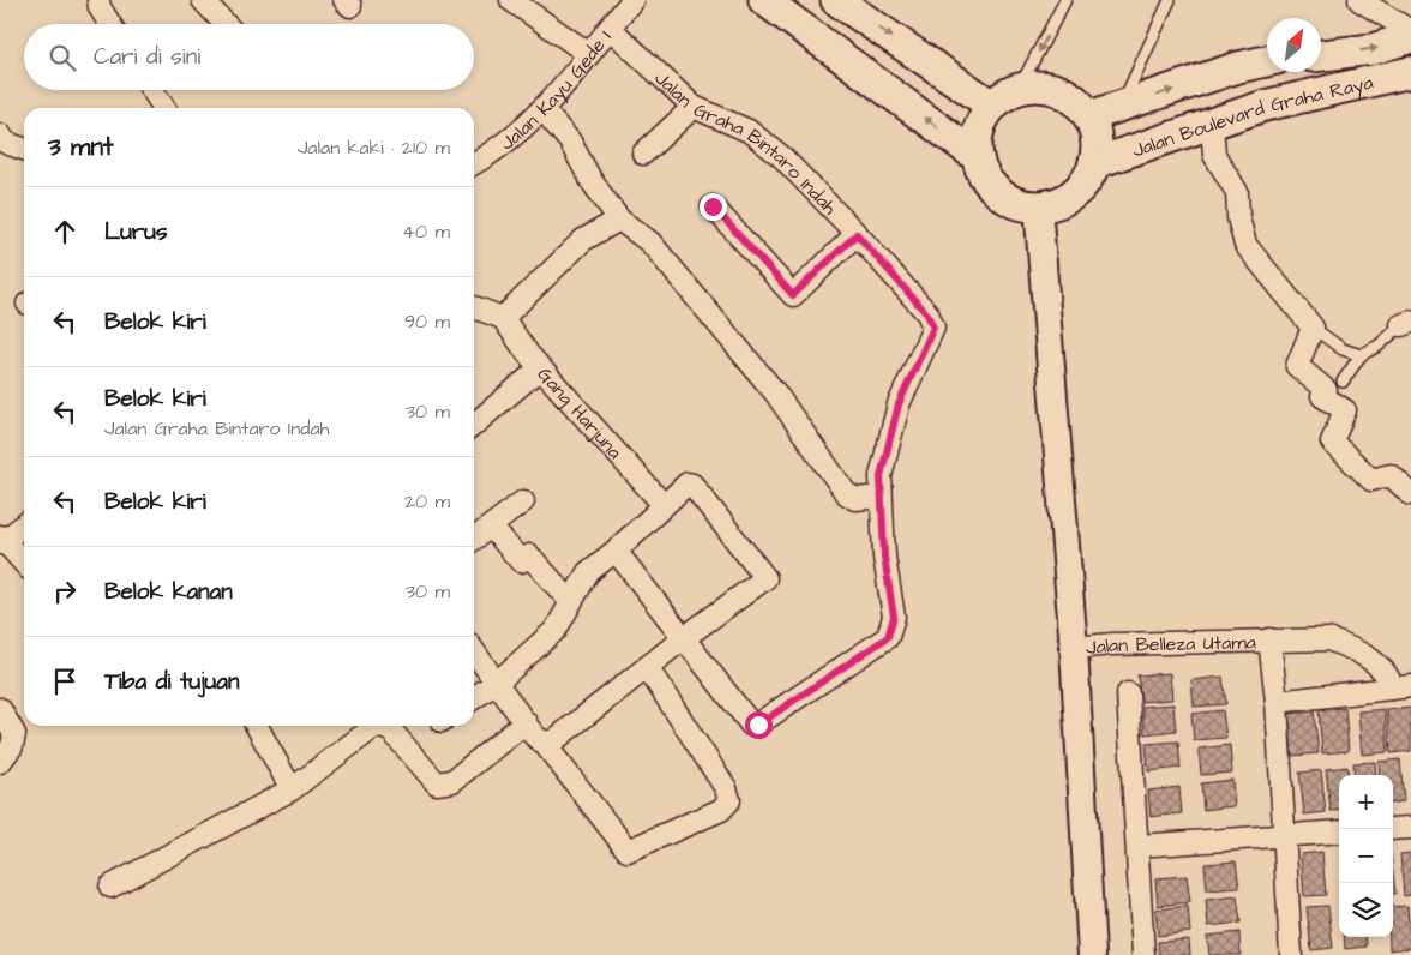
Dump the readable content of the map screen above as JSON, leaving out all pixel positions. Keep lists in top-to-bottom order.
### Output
{
  "streets": {
    "main road": ["Jalan Boulevard Graha Raya"],
    "street": [
      "Jalan Kayu Gede I",
      "Jalan Graha Bintaro Indah",
      "Gang Harjuna",
      "Jalan Belleza Utama"
    ]
  },
  "crossings": [
    ["Jalan Kayu Gede I", "Jalan Graha Bintaro Indah"]
  ],
  "north": "top right",
  "page": {
    "search": "Cari di sini",
    "heading": ["3 mnt", "Jalan kaki · 210 m"],
    "list": [
      ["Lurus", "40 m"],
      ["Belok kiri", "90 m"],
      ["Belok kiri", "Jalan Graha Bintaro Indah", "30 m"],
      ["Belok kiri", "20 m"],
      ["Belok kanan", "30 m"],
      "Tiba di tujuan"
    ],
    "map_buttons": ["+", "−"]
  }
}
